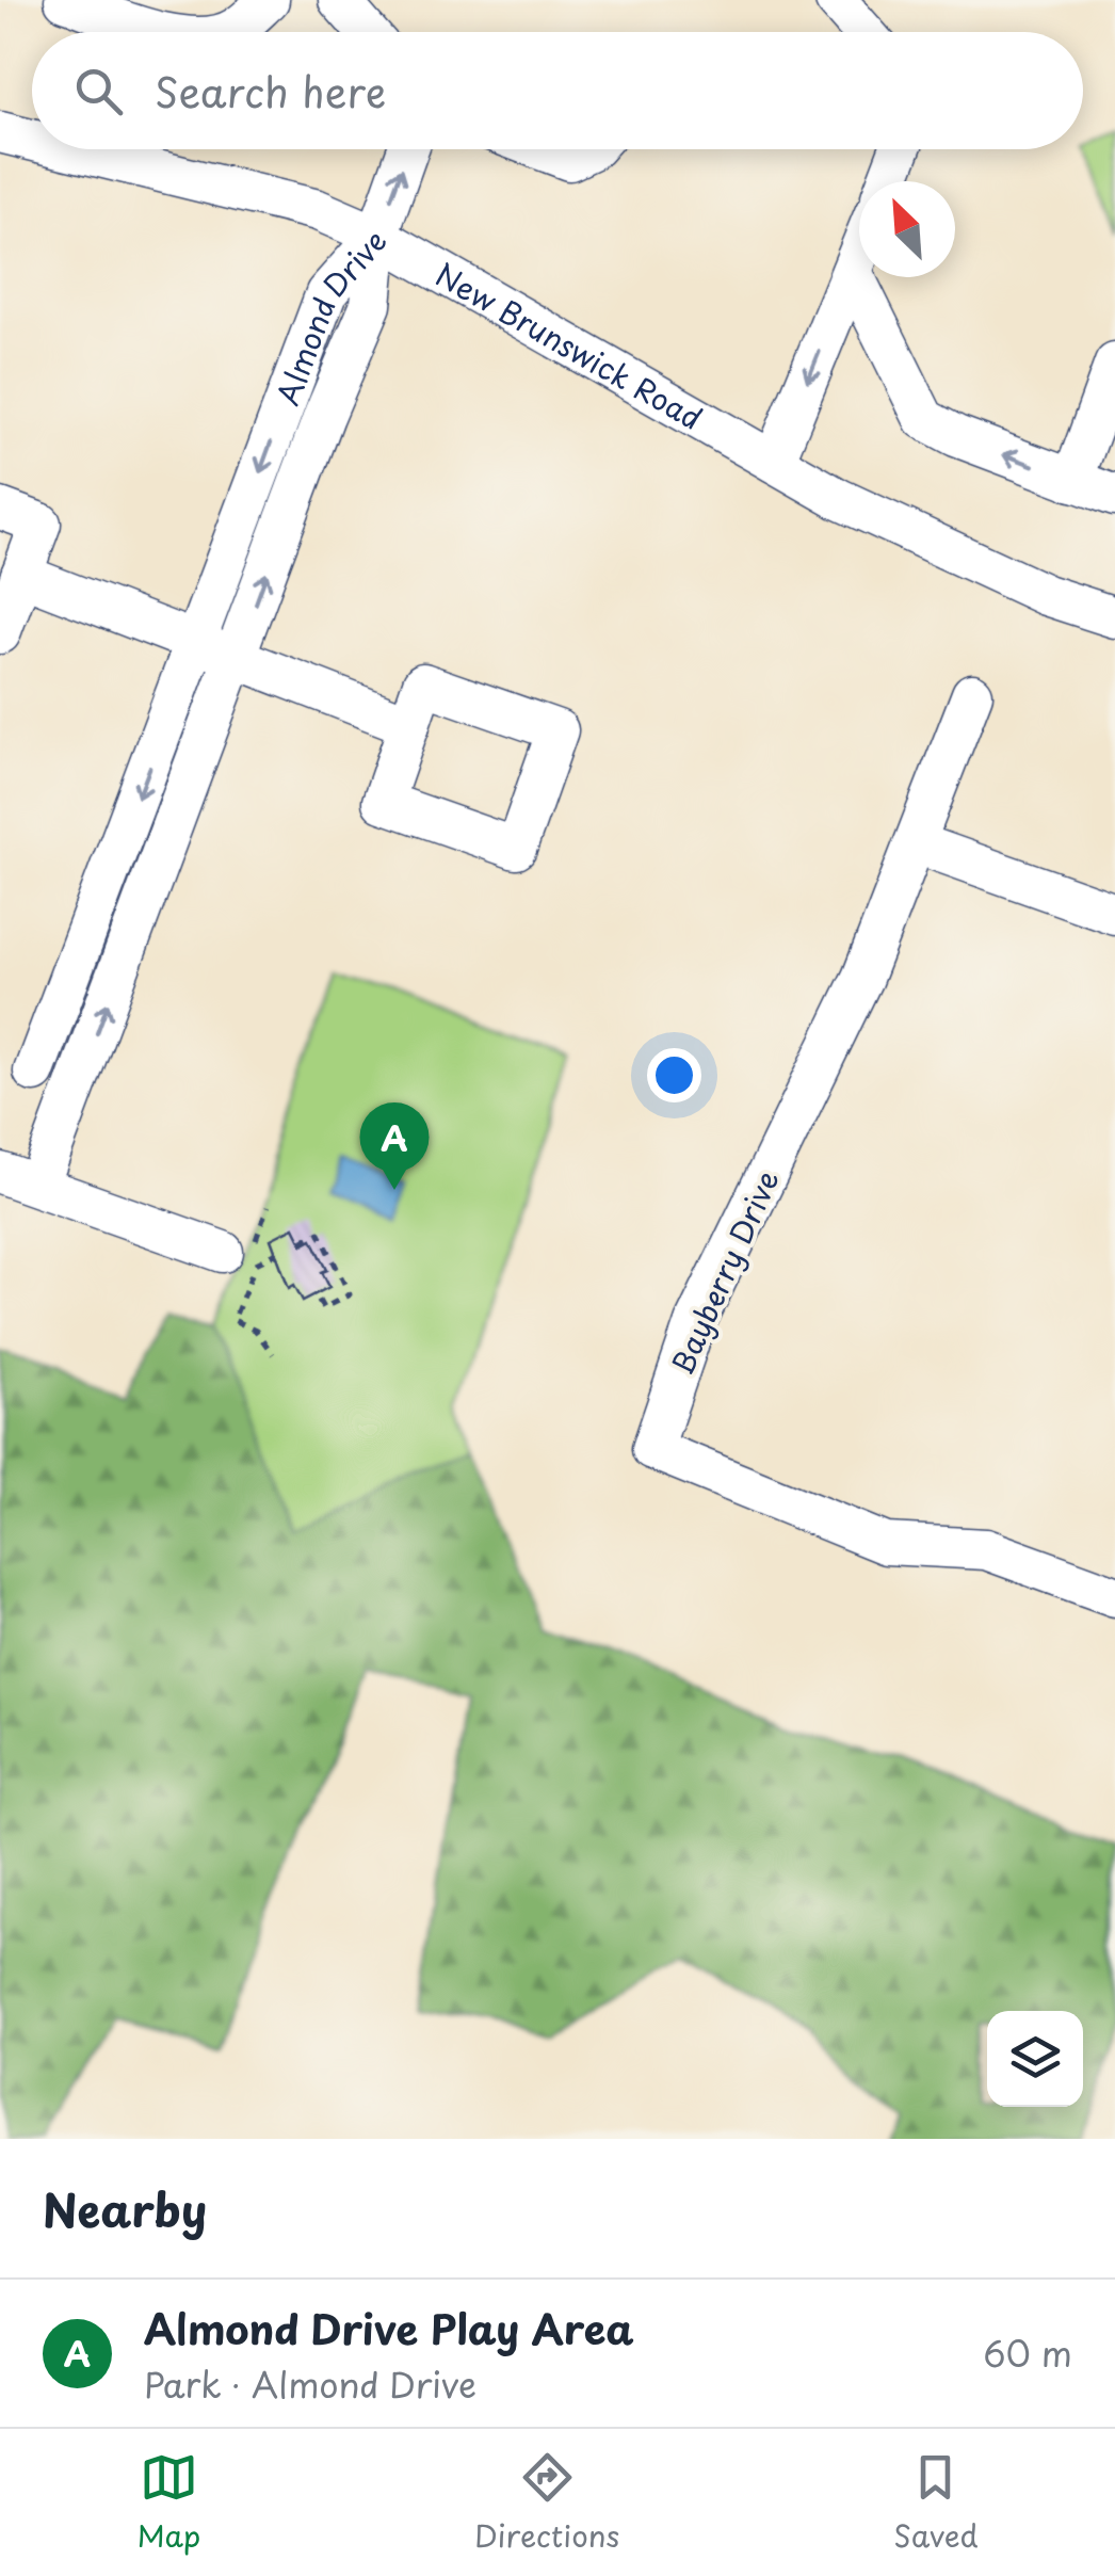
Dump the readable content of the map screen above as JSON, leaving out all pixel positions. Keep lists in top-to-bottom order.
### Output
{
  "streets": {
    "street": ["Almond Drive", "New Brunswick Road", "Bayberry Drive"]
  },
  "crossings": [
    ["Almond Drive", "New Brunswick Road"]
  ],
  "north": "top left",
  "page": {
    "search": "Search here",
    "pins": "A",
    "heading": "Nearby",
    "list": [
      {
        "mark": "A",
        "name": "Almond Drive Play Area",
        "note": "Park · Almond Drive",
        "value": "60 m"
      }
    ],
    "nav": ["Map", "Directions", "Saved"]
  }
}
